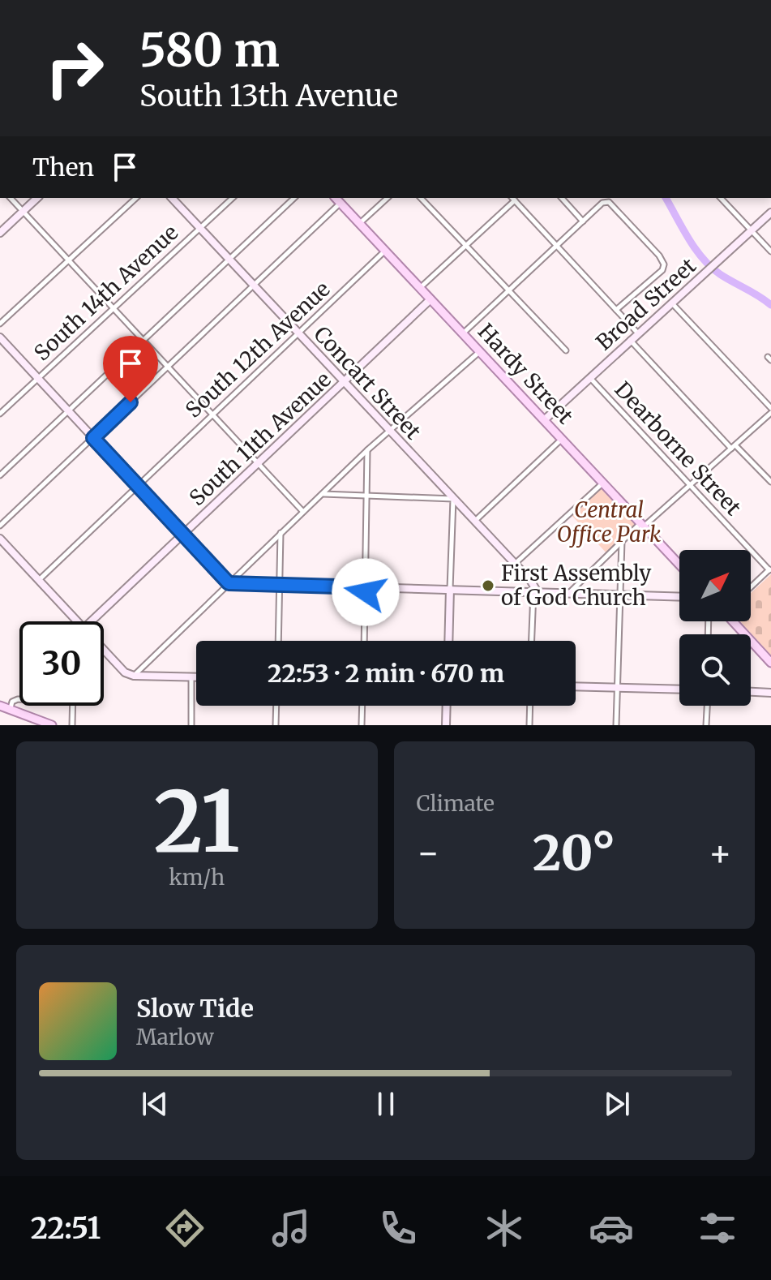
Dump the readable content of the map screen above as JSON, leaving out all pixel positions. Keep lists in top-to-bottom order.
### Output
{
  "streets": {
    "main road": ["Hardy Street"],
    "street": [
      "South 14th Avenue",
      "Broad Street",
      "South 12th Avenue",
      "Concart Street",
      "South 11th Avenue",
      "Dearborne Street"
    ]
  },
  "crossings": [
    ["South 14th Avenue", "Concart Street"],
    ["Broad Street", "Hardy Street"],
    ["Broad Street", "Dearborne Street"],
    ["South 12th Avenue", "Hardy Street"],
    ["South 12th Avenue", "Concart Street"],
    ["Hardy Street", "South 11th Avenue"],
    ["Concart Street", "South 11th Avenue"]
  ],
  "parks": ["Central Office Park"],
  "places": ["First Assembly of God Church"],
  "north": "top right",
  "page": {
    "turn": ["580 m", "South 13th Avenue"],
    "then": "Then",
    "limit": "30",
    "trip": "22:53 · 2 min · 670 m",
    "tile": [
      ["21", "km/h"],
      "Climate"
    ],
    "heat": ["−", "20°", "+"],
    "song": ["Slow Tide", "Marlow"],
    "tabs": "22:51"
  }
}
